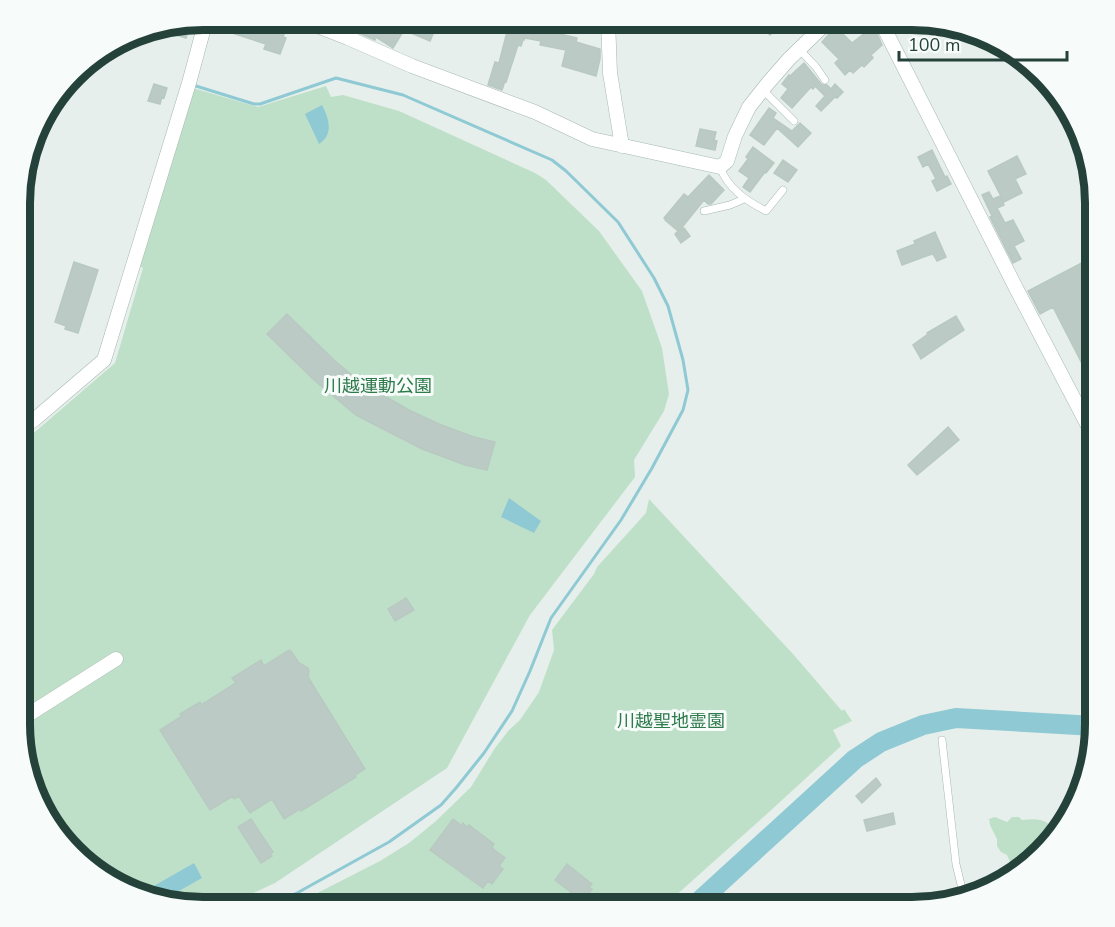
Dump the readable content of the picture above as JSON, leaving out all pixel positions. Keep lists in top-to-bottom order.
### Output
{
  "parks": ["川越運動公園", "川越聖地霊園"],
  "scale_bar": "100 m"
}
